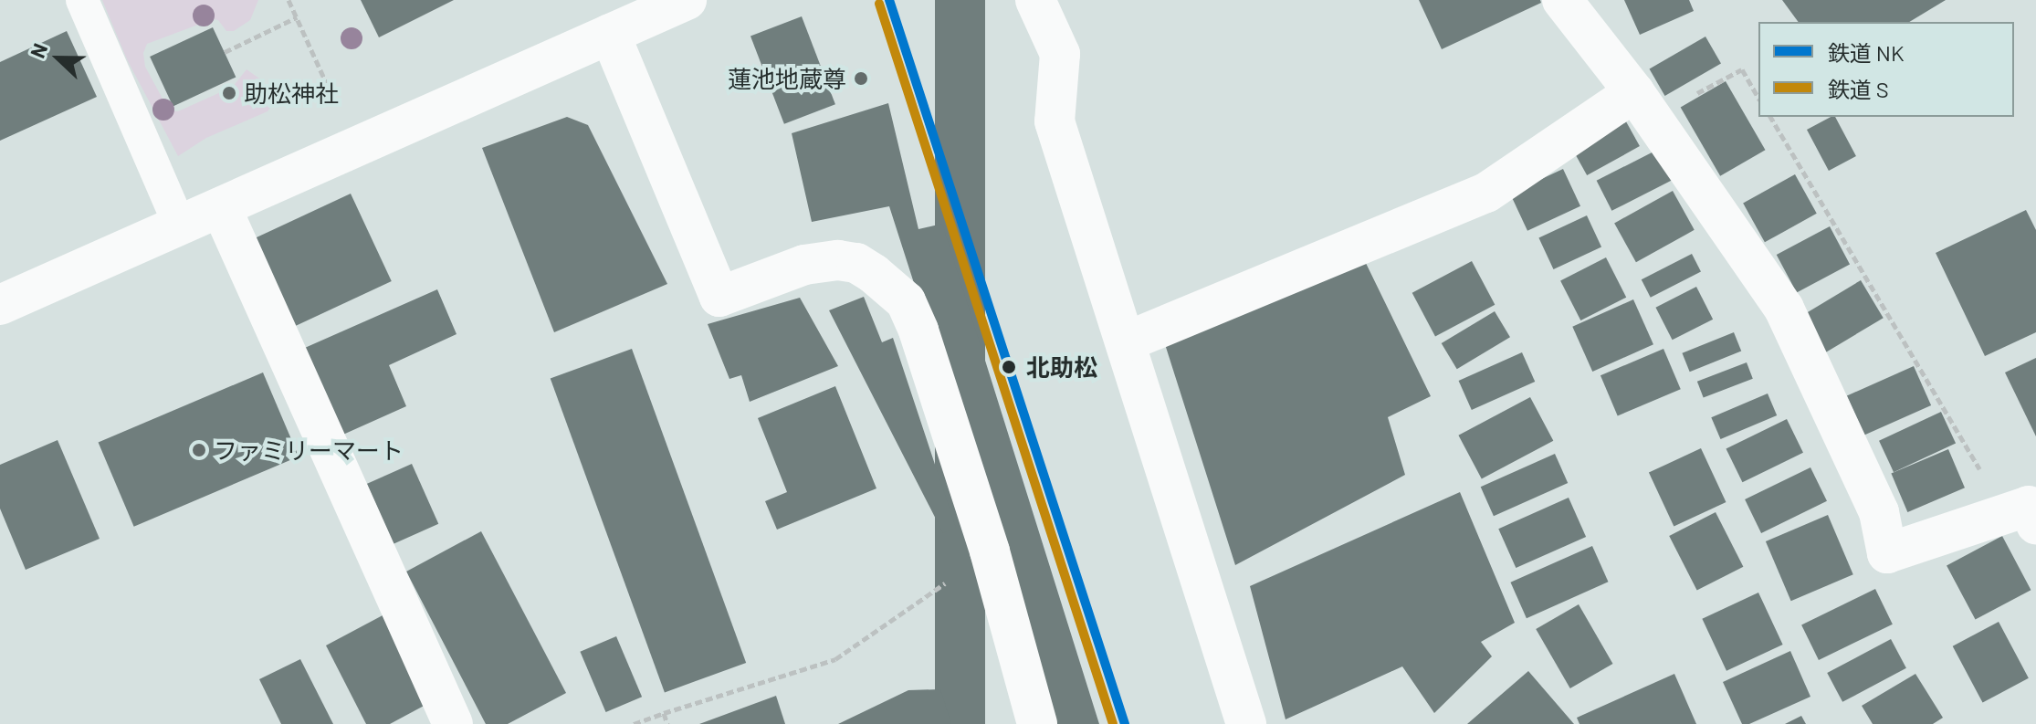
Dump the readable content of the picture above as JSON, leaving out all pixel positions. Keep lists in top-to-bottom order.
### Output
{
  "places": [
    "蓮池地蔵尊",
    "助松神社",
    "北助松",
    "ファミリーマート"
  ],
  "lines": ["rail line NK", "rail line S"],
  "legend": ["鉄道 NK", "鉄道 S"],
  "north": "left"
}
